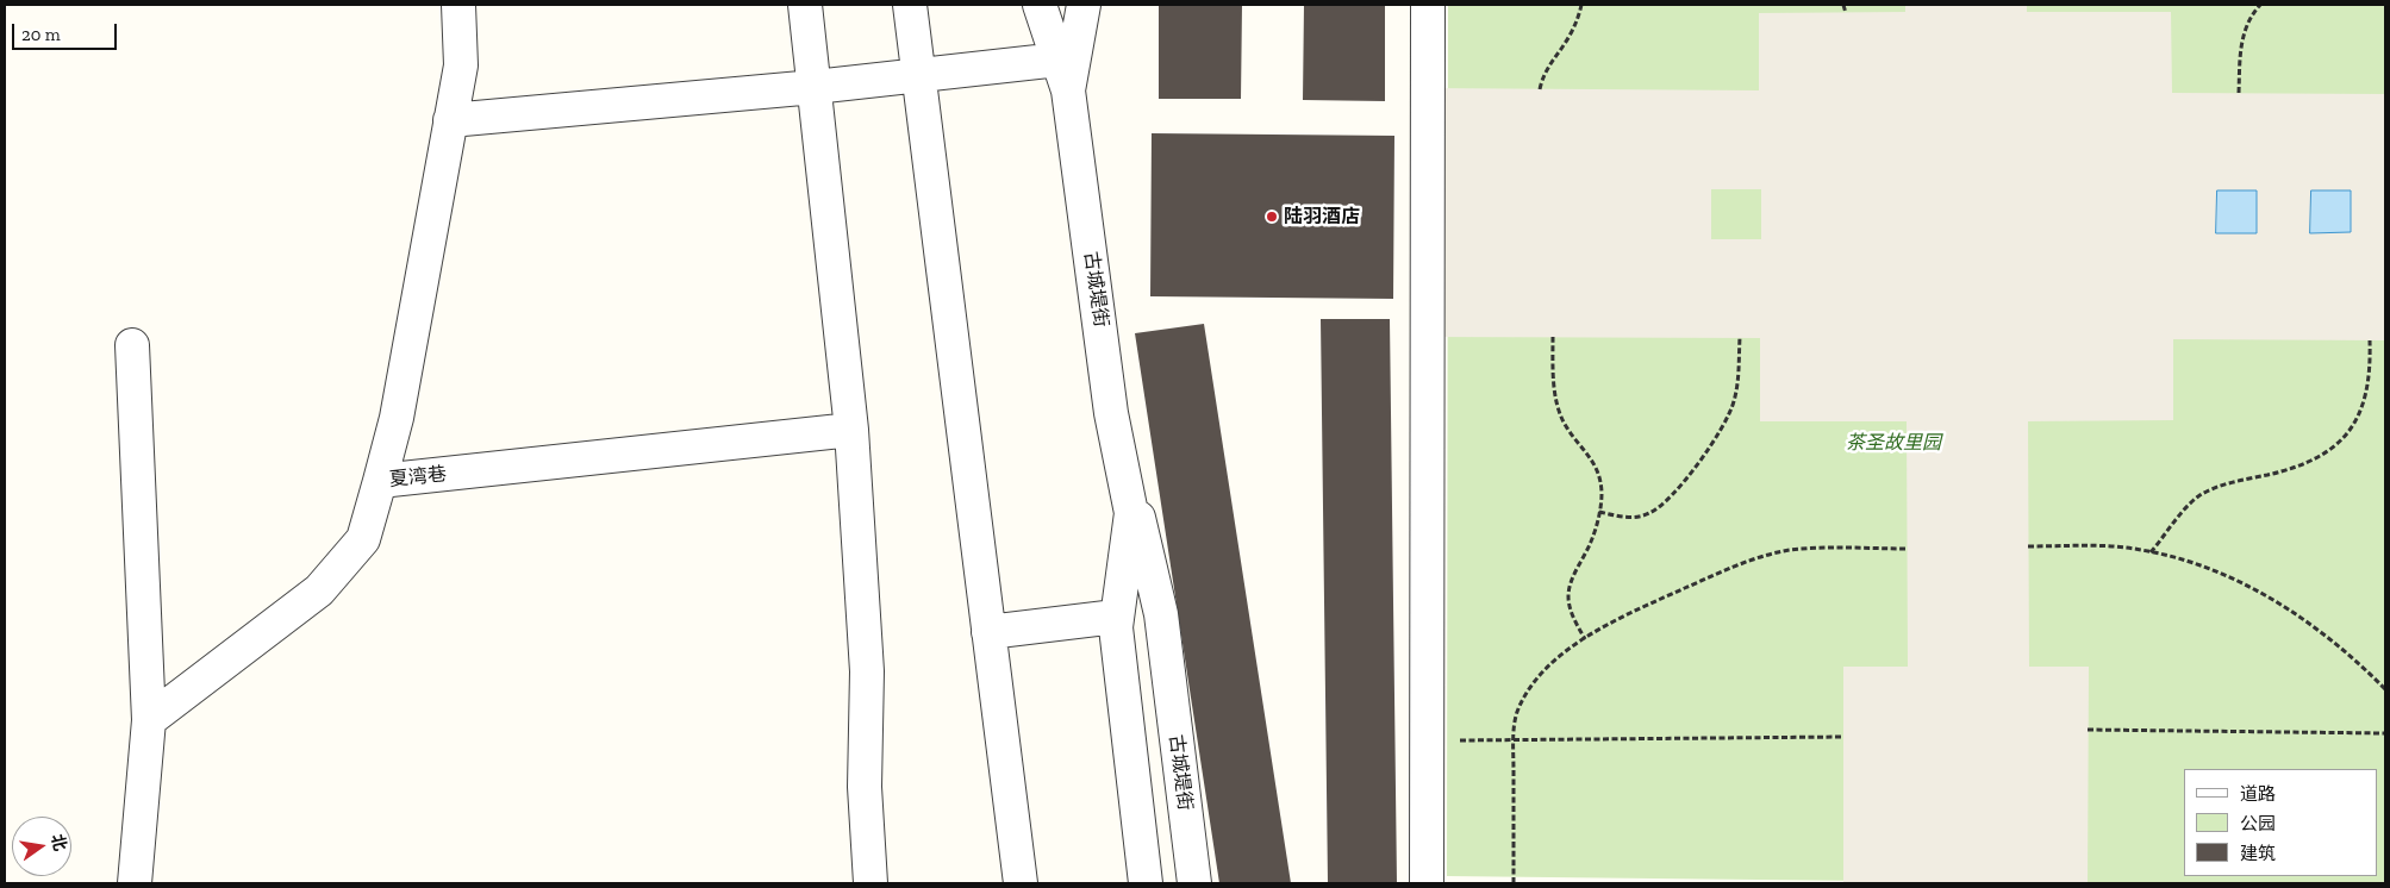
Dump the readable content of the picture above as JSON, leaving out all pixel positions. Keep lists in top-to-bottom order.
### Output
{
  "streets": {
    "lane": ["古城堤街", "夏湾巷"]
  },
  "parks": ["茶圣故里园"],
  "places": ["陆羽酒店"],
  "legend": ["道路", "公园", "建筑"],
  "scale_bar": "20 m",
  "north": "right"
}
